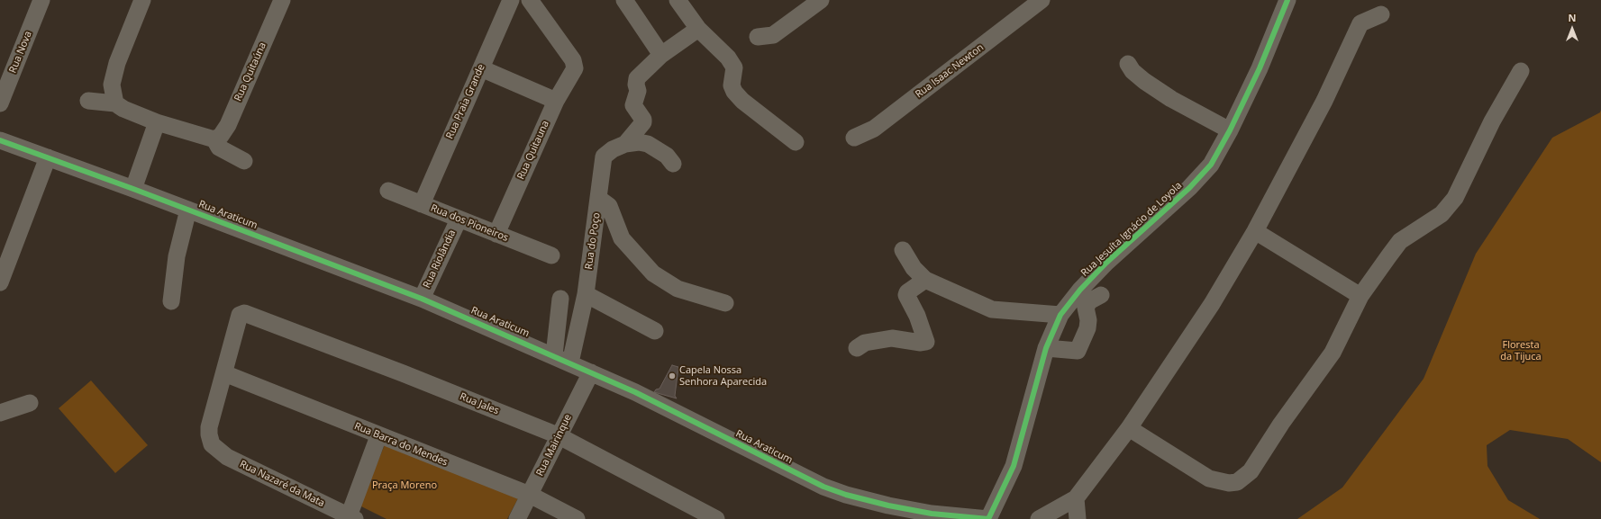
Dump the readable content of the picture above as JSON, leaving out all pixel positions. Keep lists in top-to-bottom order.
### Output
{
  "streets": {
    "street": [
      "Rua Nova",
      "Rua Isaac Newton",
      "Rua Quitaúna",
      "Rua Praia Grande",
      "Rua Quitauna",
      "Rua Araticum",
      "Rua dos Pioneiros",
      "Rua Jesuíta Ignácio de Loyola",
      "Rua do Poço",
      "Rua Riolândia",
      "Rua Jales",
      "Rua Barra do Mendes",
      "Rua Mairinque",
      "Rua Nazaré da Mata"
    ]
  },
  "crossings": [
    ["Rua Praia Grande", "Rua dos Pioneiros"],
    ["Rua Quitauna", "Rua dos Pioneiros"],
    ["Rua Araticum", "Rua Jesuíta Ignácio de Loyola"],
    ["Rua Araticum", "Rua do Poço"],
    ["Rua Araticum", "Rua Riolândia"],
    ["Rua Araticum", "Rua Mairinque"],
    ["Rua dos Pioneiros", "Rua Riolândia"],
    ["Rua Jales", "Rua Barra do Mendes"],
    ["Rua Jales", "Rua Mairinque"],
    ["Rua Jales", "Rua Nazaré da Mata"],
    ["Rua Barra do Mendes", "Rua Mairinque"],
    ["Rua Barra do Mendes", "Rua Nazaré da Mata"]
  ],
  "parks": ["Floresta da Tijuca", "Praça Moreno"],
  "places": ["Capela Nossa Senhora Aparecida"],
  "north": "top"
}
